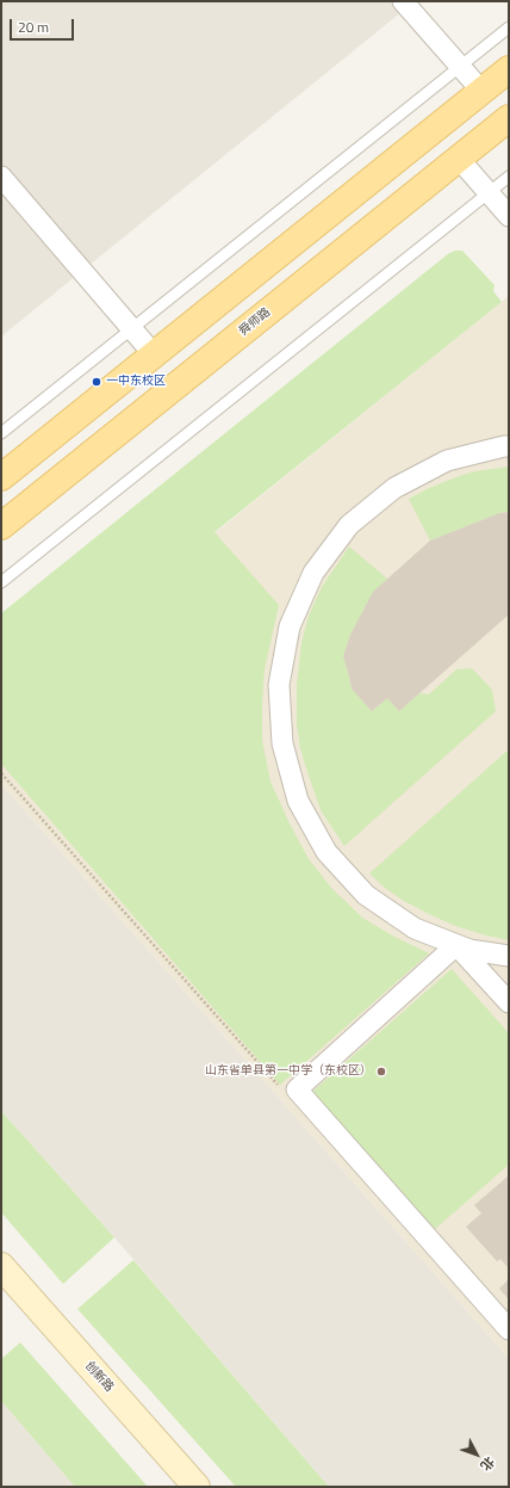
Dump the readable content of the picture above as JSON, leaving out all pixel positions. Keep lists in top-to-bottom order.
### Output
{
  "streets": {
    "main road": ["舜师路", "创新路"]
  },
  "places": ["一中东校区", "山东省单县第一中学（东校区）"],
  "scale_bar": "20 m",
  "north": "bottom right"
}
